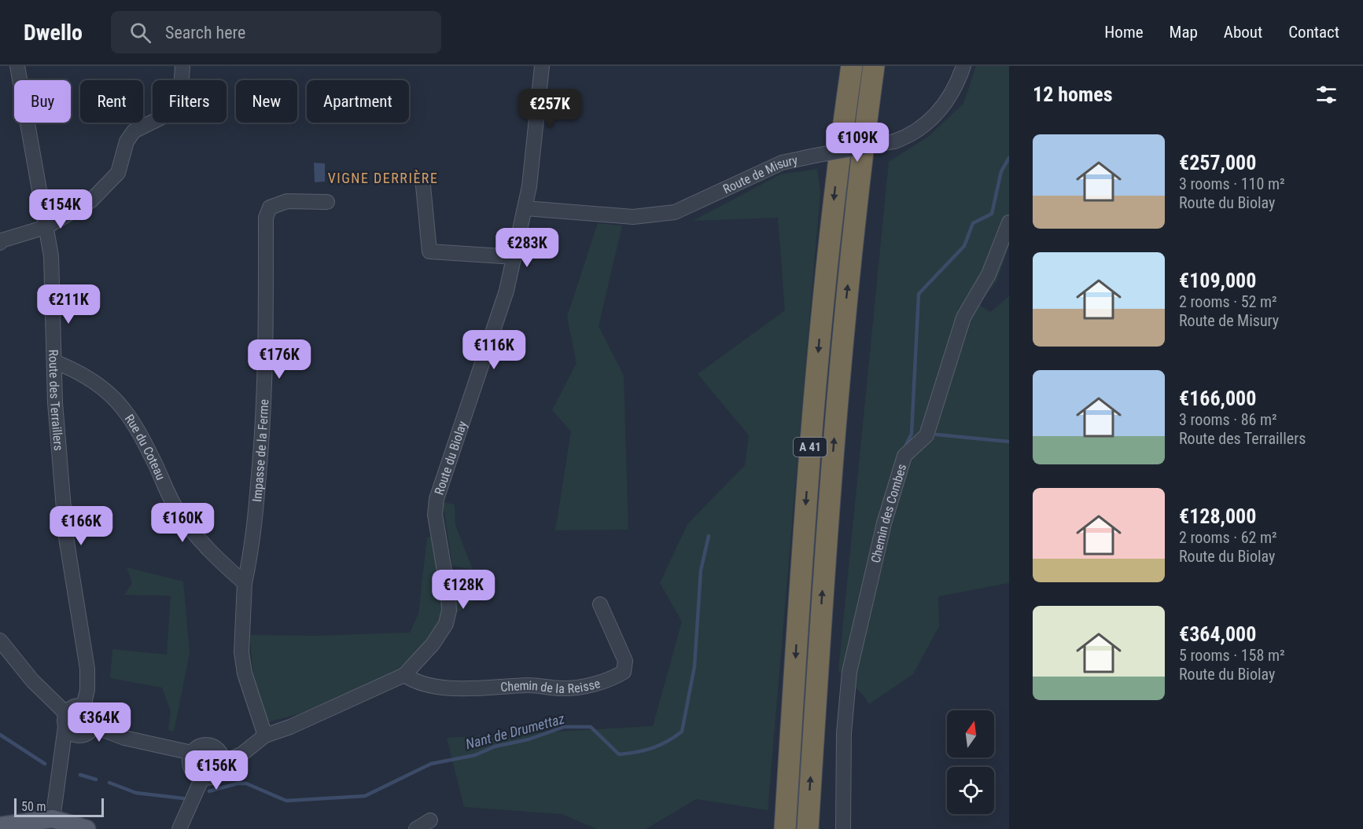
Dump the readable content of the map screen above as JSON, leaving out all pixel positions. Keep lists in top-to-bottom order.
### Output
{
  "streets": {
    "highway": ["A 41"],
    "street": [
      "Route de Misury",
      "Route des Terraillers",
      "Rue du Coteau",
      "Impasse de la Ferme",
      "Route du Biolay",
      "Chemin des Combes",
      "Chemin de la Reisse"
    ]
  },
  "crossings": [
    ["Route de Misury", "Route du Biolay"],
    ["Route des Terraillers", "Rue du Coteau"],
    ["Rue du Coteau", "Impasse de la Ferme"],
    ["Route du Biolay", "Chemin de la Reisse"]
  ],
  "districts": ["VIGNE DERRIÈRE"],
  "water": ["Nant de Drumettaz"],
  "scale_bar": "50 m",
  "north": "top",
  "page": {
    "header": "Dwello",
    "search": "Search here",
    "nav": [
      "Home",
      "Map",
      "About",
      "Contact"
    ],
    "heading": "12 homes",
    "chip": [
      "Buy",
      "Rent",
      "Filters",
      "New",
      "Apartment"
    ],
    "price": [
      "€257K",
      "€109K",
      "€154K",
      "€283K",
      "€211K",
      "€116K",
      "€176K",
      "€160K",
      "€166K",
      "€128K",
      "€364K",
      "€156K"
    ],
    "list": [
      {
        "name": "€257,000",
        "note": "3 rooms · 110 m² · Route du Biolay"
      },
      {
        "name": "€109,000",
        "note": "2 rooms · 52 m² · Route de Misury"
      },
      {
        "name": "€166,000",
        "note": "3 rooms · 86 m² · Route des Terraillers"
      },
      {
        "name": "€128,000",
        "note": "2 rooms · 62 m² · Route du Biolay"
      },
      {
        "name": "€364,000",
        "note": "5 rooms · 158 m² · Route du Biolay"
      }
    ],
    "scale": "50 m"
  }
}
